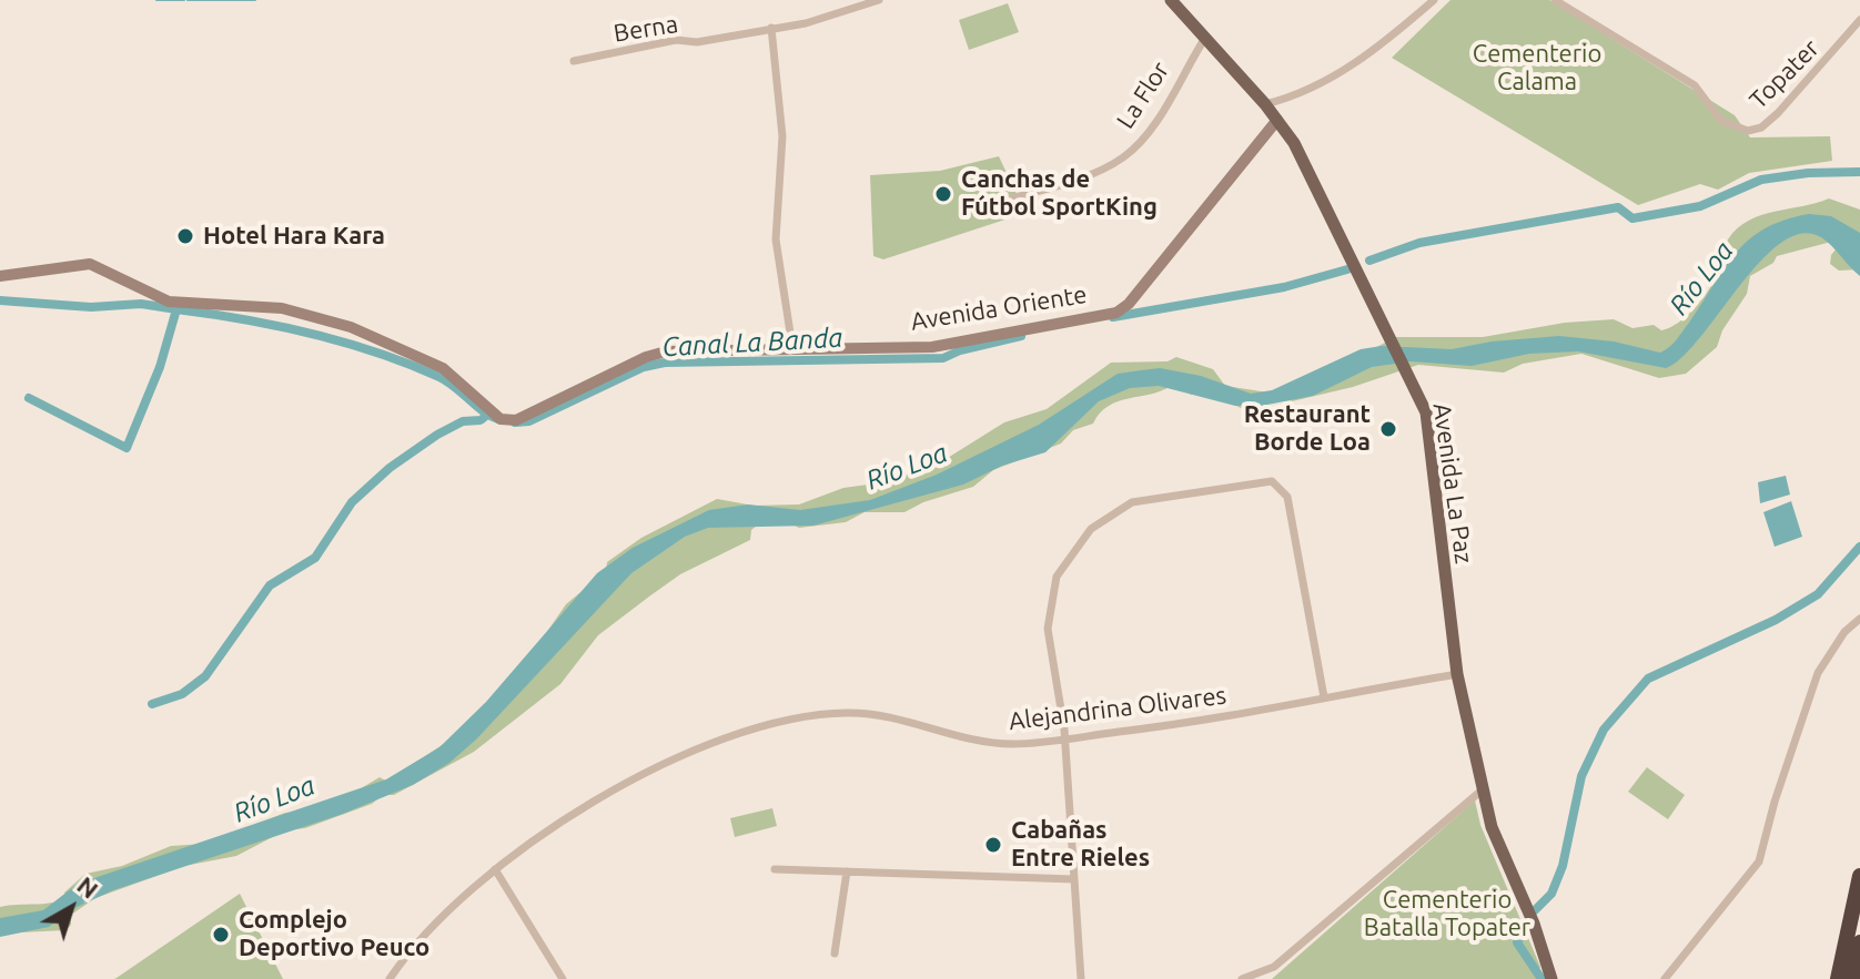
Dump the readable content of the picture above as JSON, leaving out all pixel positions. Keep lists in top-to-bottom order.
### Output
{
  "streets": {
    "main road": ["Avenida La Paz"],
    "street": [
      "Berna",
      "Topater",
      "La Flor",
      "Avenida Oriente",
      "Alejandrina Olivares"
    ]
  },
  "crossings": [
    ["La Flor", "Avenida La Paz"],
    ["Avenida Oriente", "Avenida La Paz"],
    ["Avenida La Paz", "Alejandrina Olivares"]
  ],
  "water": ["Río Loa", "Canal La Banda"],
  "parks": ["Cementerio Calama", "Cementerio Batalla Topater"],
  "places": [
    "Canchas de Fútbol SportKing",
    "Hotel Hara Kara",
    "Restaurant Borde Loa",
    "Cabañas Entre Rieles",
    "Complejo Deportivo Peuco"
  ],
  "north": "top right"
}
